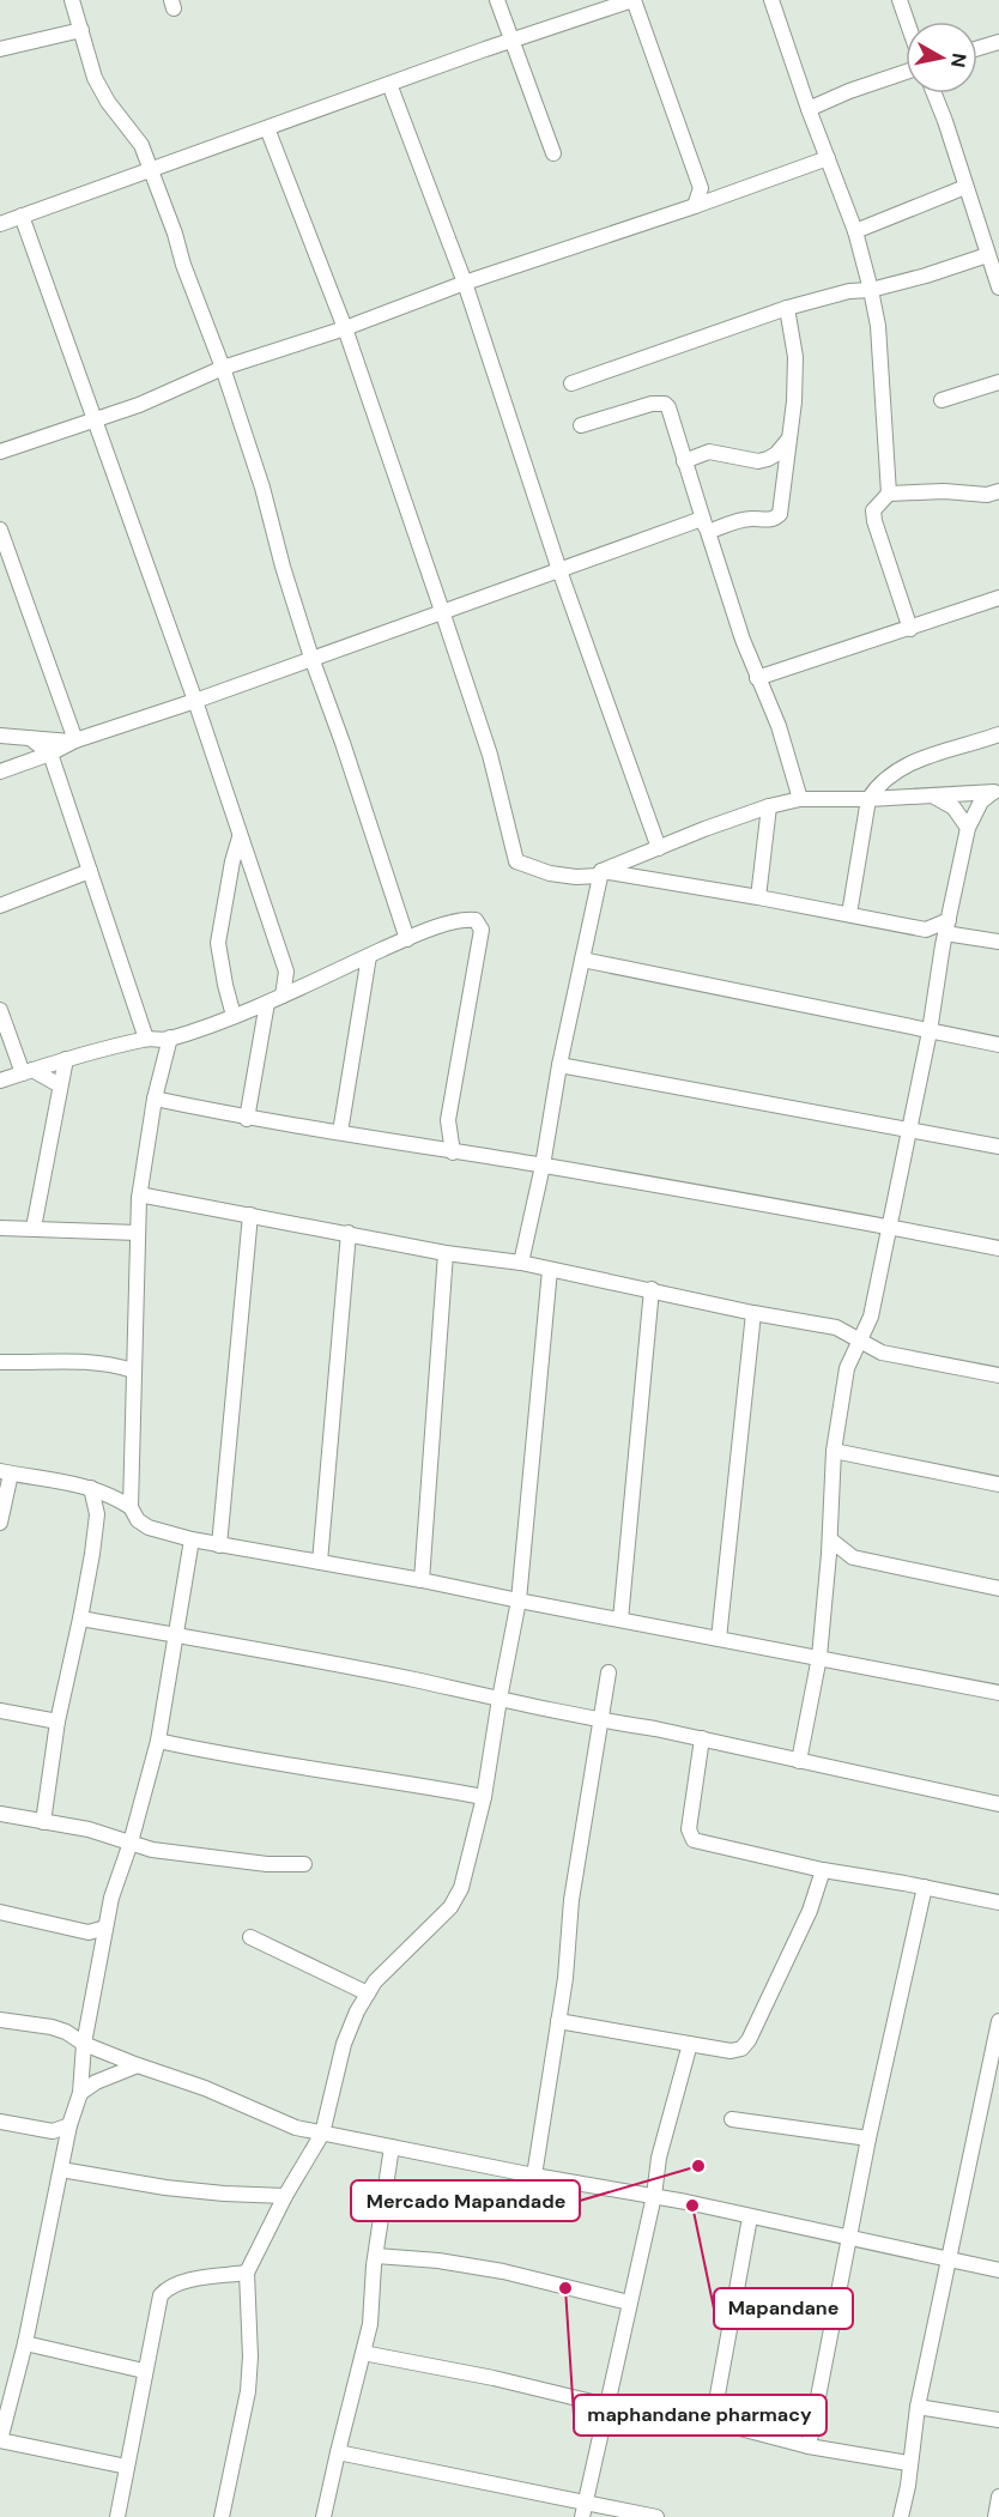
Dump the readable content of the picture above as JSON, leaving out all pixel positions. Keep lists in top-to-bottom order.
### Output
{
  "places": ["Mercado Mapandade", "Mapandane", "maphandane pharmacy"],
  "north": "right"
}
